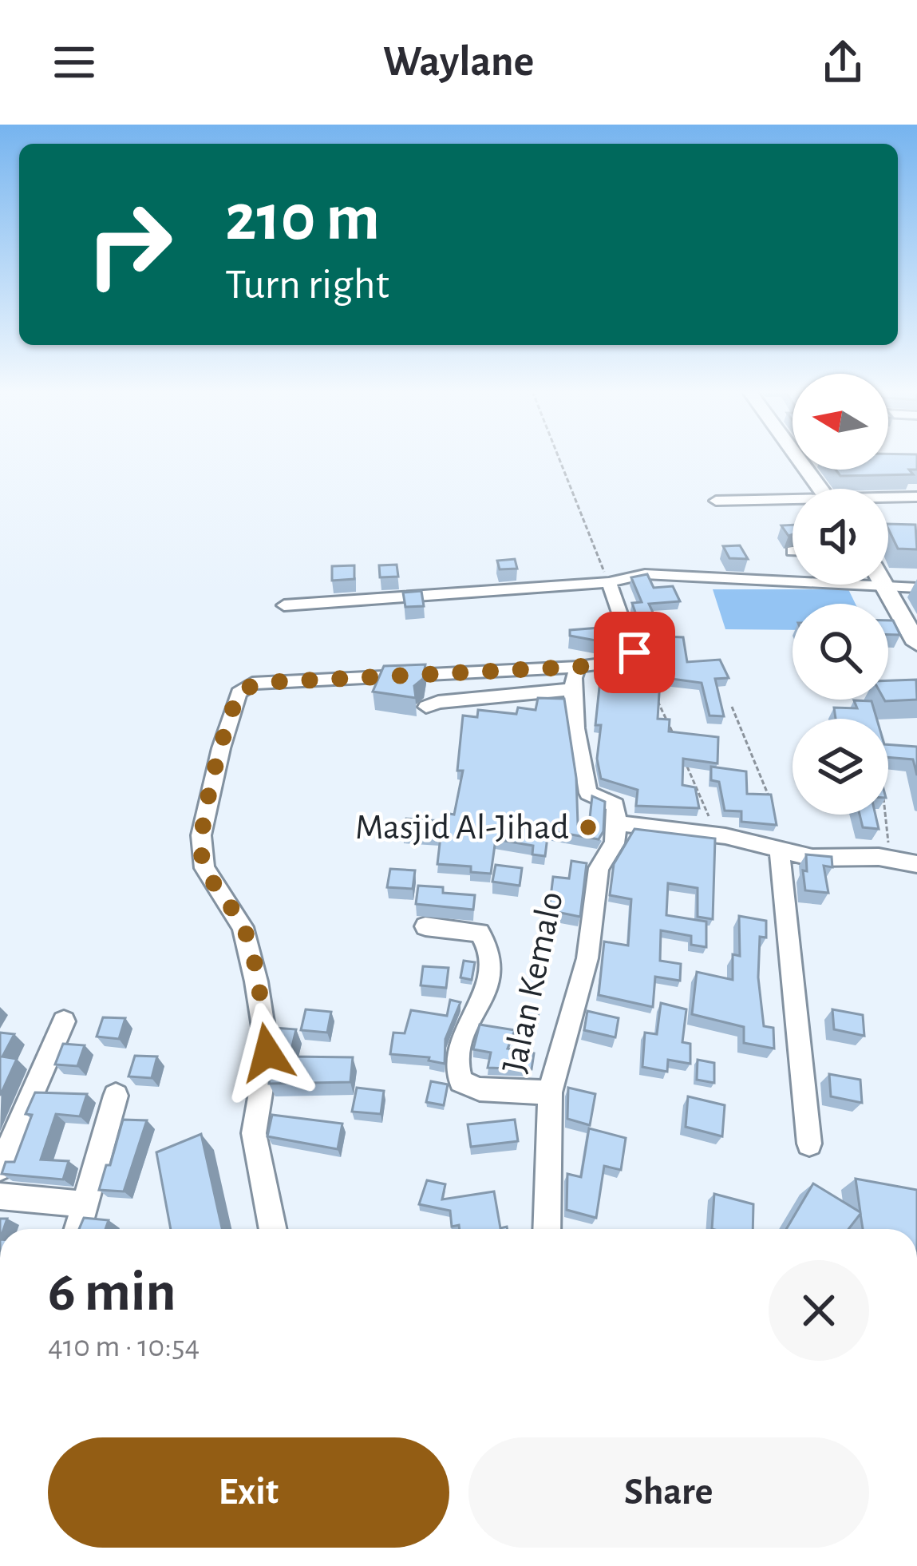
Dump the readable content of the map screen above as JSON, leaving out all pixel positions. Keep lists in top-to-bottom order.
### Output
{
  "streets": {
    "street": ["Jalan Kemalo"]
  },
  "places": ["Masjid Al-Jihad"],
  "north": "left",
  "page": {
    "header": "Waylane",
    "turn": ["210 m", "Turn right"],
    "heading": ["6 min", "410 m · 10:54"],
    "buttons": ["Exit", "Share"]
  }
}
